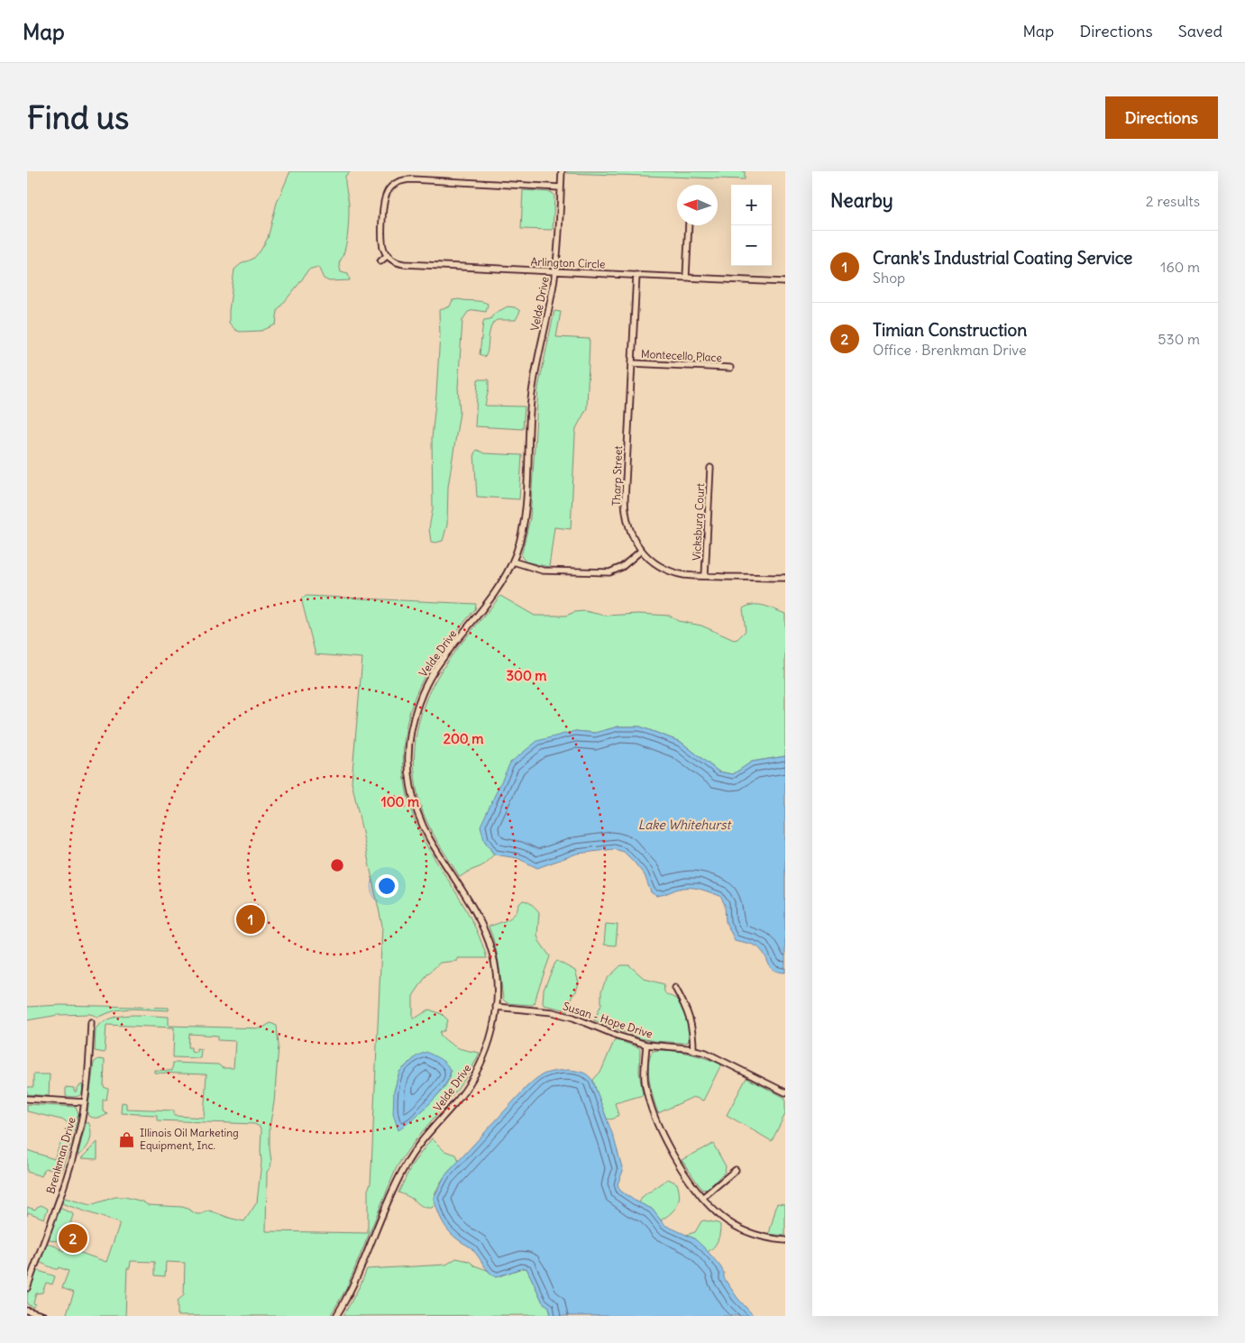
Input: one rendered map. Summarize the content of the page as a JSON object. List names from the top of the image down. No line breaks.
{"streets":{"street":["Arlington Circle","Velde Drive","Montecello Place","Tharp Street","Vicksburg Court","Susan - Hope Drive","Brenkman Drive"]},"crossings":[["Arlington Circle","Velde Drive"],["Arlington Circle","Tharp Street"],["Velde Drive","Susan - Hope Drive"],["Montecello Place","Tharp Street"],["Tharp Street","Vicksburg Court"]],"water":["Lake Whitehurst"],"places":{"shop":["Illinois Oil Marketing Equipment, Inc."]},"north":"left","page":{"header":"Map","nav":["Map","Directions","Saved"],"buttons":"Directions","title":"Find us","heading":["Nearby","2 results"],"map_buttons":["+","−"],"list":[{"mark":"1","name":"Crank's Industrial Coating Service","note":"Shop","value":"160 m"},{"mark":"2","name":"Timian Construction","note":"Office · Brenkman Drive","value":"530 m"}],"pins":["1","2"]},"rings":["300 m","200 m","100 m"]}
